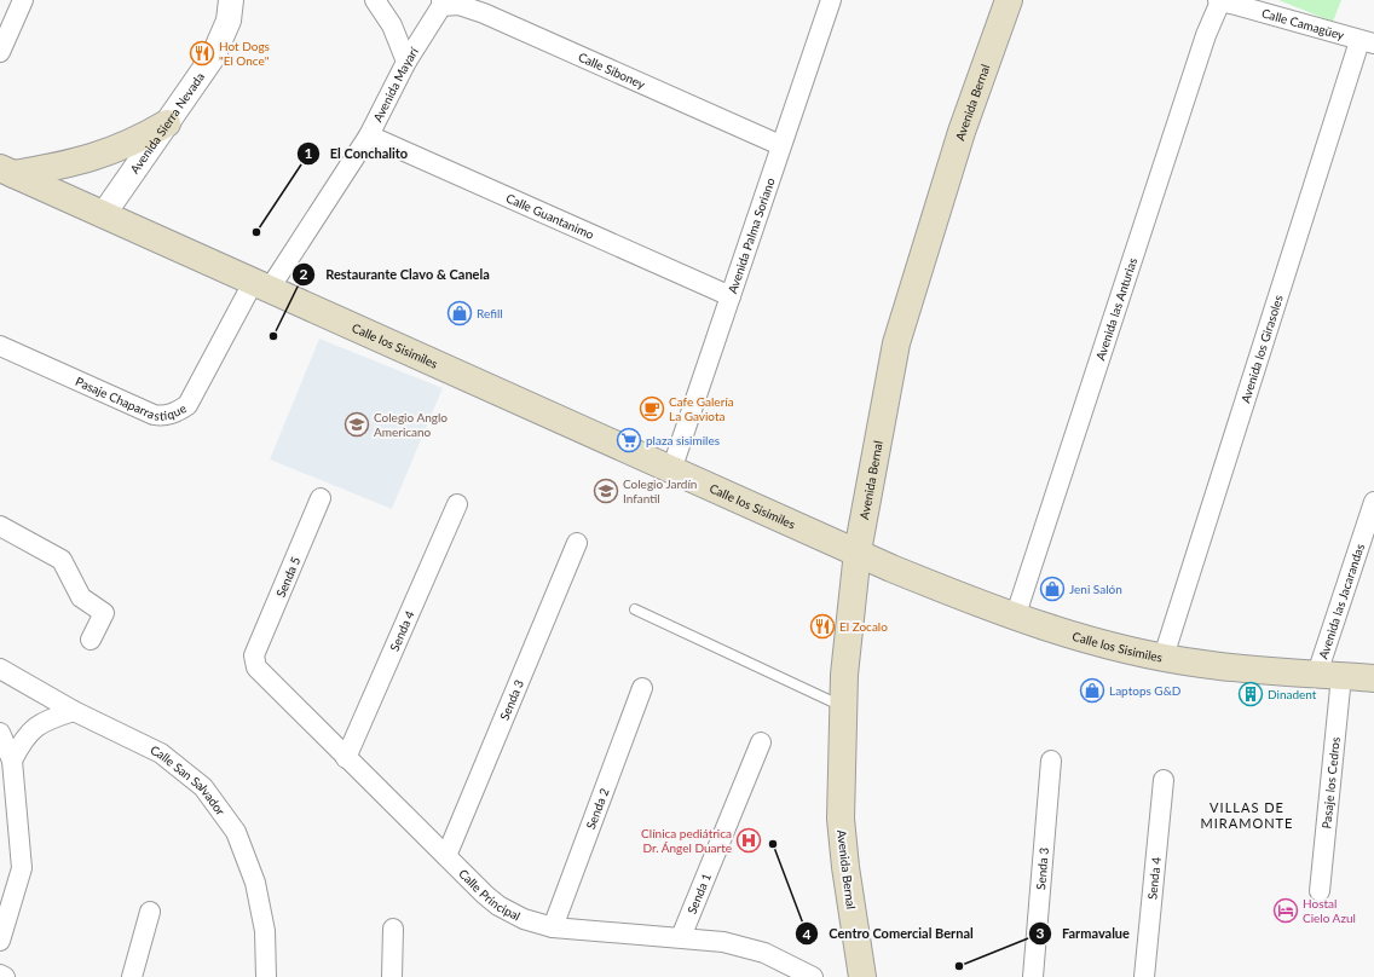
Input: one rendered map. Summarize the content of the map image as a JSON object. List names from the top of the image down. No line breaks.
{"streets":{"main road":["Avenida Bernal","Calle los Sisimiles"],"street":["Calle Camagüey","Calle Siboney","Avenida Mayarí","Avenida Sierra Nevada","Calle Guantanimo","Avenida Palma Soriano","Avenida las Anturias","Avenida los Girasoles","Pasaje Chaparrastique","Senda 5","Avenida las Jacarandas","Senda 4","Senda 3","Calle San Salvador","Pasaje los Cedros","Senda 2","Calle Principal","Senda 1"]},"crossings":[["Calle Camagüey","Avenida las Anturias"],["Calle Camagüey","Avenida los Girasoles"],["Calle Siboney","Avenida Mayarí"],["Calle Siboney","Avenida Palma Soriano"],["Avenida Mayarí","Calle Guantanimo"],["Avenida Mayarí","Calle los Sisimiles"],["Avenida Mayarí","Pasaje Chaparrastique"],["Avenida Bernal","Calle los Sisimiles"],["Avenida Sierra Nevada","Calle los Sisimiles"],["Calle Guantanimo","Avenida Palma Soriano"],["Avenida Palma Soriano","Calle los Sisimiles"],["Avenida las Anturias","Calle los Sisimiles"],["Calle los Sisimiles","Avenida los Girasoles"],["Calle los Sisimiles","Pasaje Chaparrastique"],["Calle los Sisimiles","Avenida las Jacarandas"],["Calle los Sisimiles","Pasaje los Cedros"],["Senda 5","Calle Principal"],["Avenida las Jacarandas","Pasaje los Cedros"],["Senda 4","Calle Principal"],["Senda 3","Calle Principal"],["Senda 2","Calle Principal"],["Calle Principal","Senda 1"]],"districts":["VILLAS DE MIRAMONTE"],"places":{"restaurant":["Hot Dogs \"El Once\"","El Zocalo"],"other":["El Conchalito","Restaurante Clavo & Canela","Centro Comercial Bernal","Farmavalue"],"shop":["Refill","Jeni Salón","Laptops G&D"],"cafe":["Cafe Galería La Gaviota"],"school or university":["Colegio Anglo Americano","Colegio Jardín Infantil"],"supermarket":["plaza sisimiles"],"building":["Dinadent"],"hospital":["Clínica pediátrica Dr. Ángel Duarte"],"hotel":["Hostal Cielo Azul"]}}
